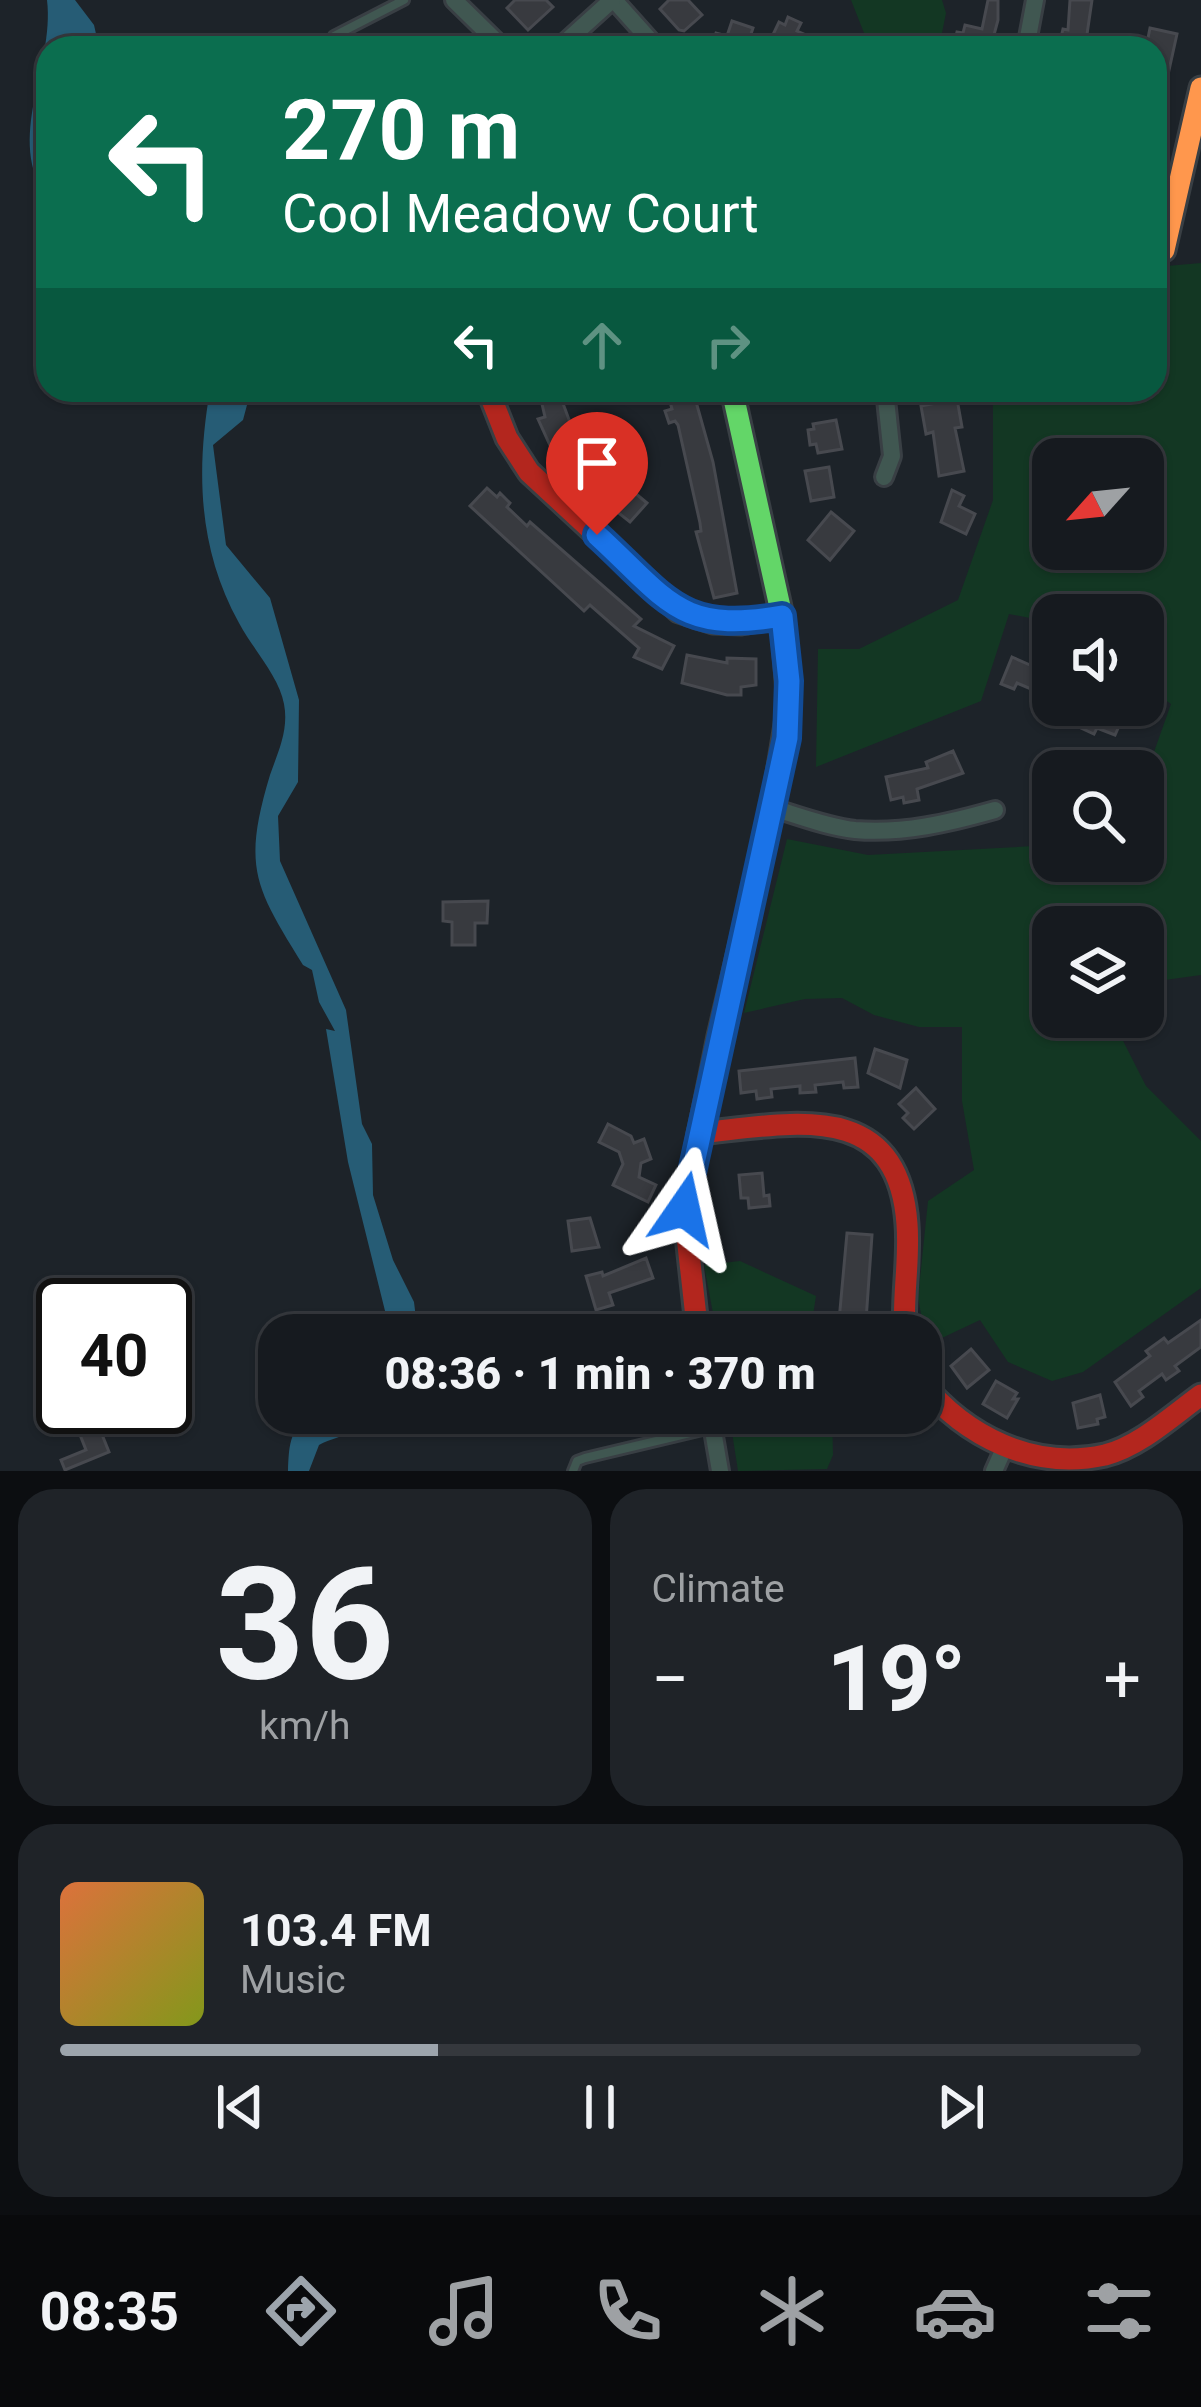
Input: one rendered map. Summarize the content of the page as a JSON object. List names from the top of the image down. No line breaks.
{"north":"bottom left","page":{"turn":["270 m","Cool Meadow Court"],"limit":"40","trip":"08:36 · 1 min · 370 m","tile":[["36","km/h"],"Climate"],"heat":["−","19°","+"],"song":["103.4 FM","Music"],"tabs":"08:35"}}
